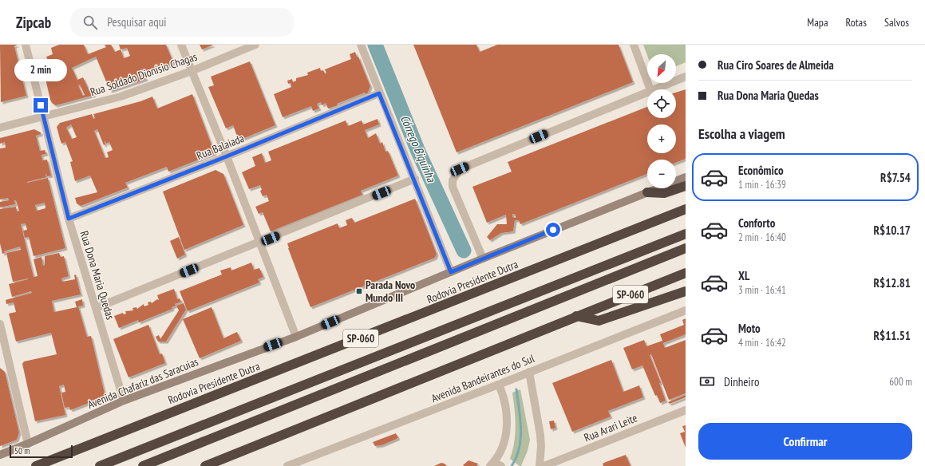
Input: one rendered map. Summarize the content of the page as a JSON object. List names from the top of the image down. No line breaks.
{"streets":{"highway":["Rodovia Presidente Dutra","SP-060"],"main road":["Avenida Chafariz das Saracuias"],"street":["Rua Soldado Dionísio Chagas","Rua Balaiada","Rua Dona Maria Quedas","Avenida Bandeirantes do Sul","Rua Arari Leite"]},"crossings":[["Rua Soldado Dionísio Chagas","Rua Dona Maria Quedas"],["Rua Balaiada","Rua Dona Maria Quedas"],["Rua Dona Maria Quedas","Avenida Chafariz das Saracuias"]],"water":["Córrego Biquinha"],"places":{"transit":["Parada Novo Mundo III"]},"scale_bar":"50 m","north":"bottom left","page":{"header":"Zipcab","search":"Pesquisar aqui","nav":["Mapa","Rotas","Salvos"],"banner":["Rua Ciro Soares de Almeida","Rua Dona Maria Quedas"],"map_buttons":["+","−"],"bubble":"2 min","heading":"Escolha a viagem","list":[{"name":"Econômico","note":"1 min · 16:39","value":"R$7.54"},{"name":"Conforto","note":"2 min · 16:40","value":"R$10.17"},{"name":"XL","note":"3 min · 16:41","value":"R$12.81"},{"name":"Moto","note":"4 min · 16:42","value":"R$11.51"}],"pay":["Dinheiro","600 m"],"buttons":"Confirmar","scale":"50 m"}}
